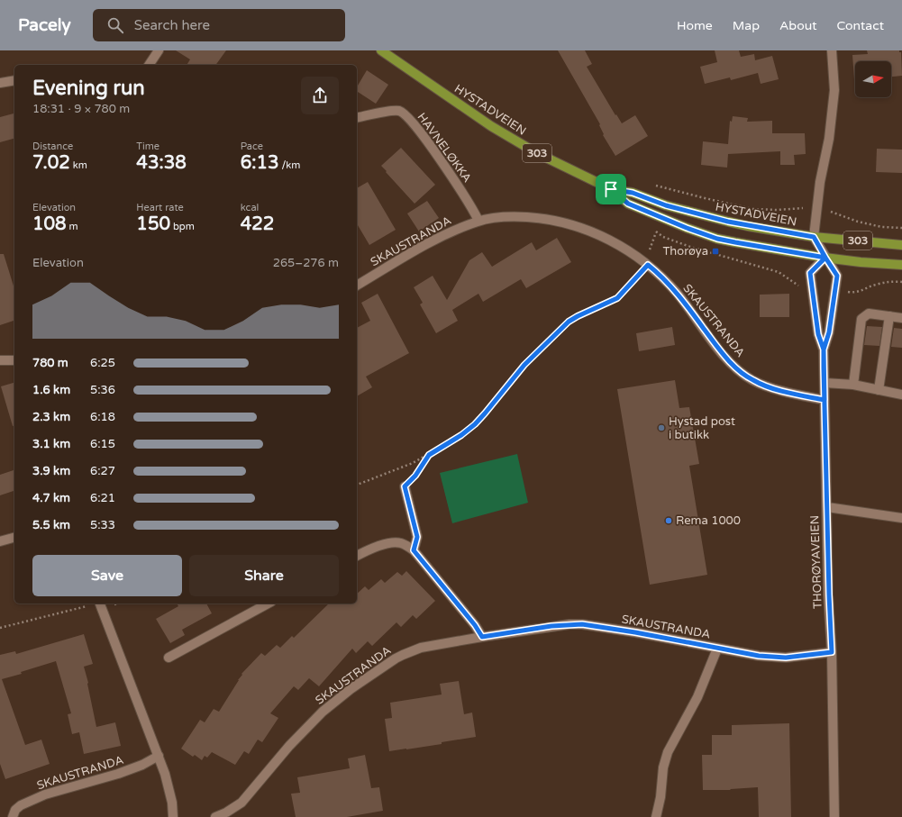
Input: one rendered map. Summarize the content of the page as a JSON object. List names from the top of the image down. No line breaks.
{"streets":{"main road":["HYSTADVEIEN","303"],"street":["HAVNELØKKA","SKAUSTRANDA","THORØYAVEIEN"]},"crossings":[["HYSTADVEIEN","THORØYAVEIEN"],["HAVNELØKKA","SKAUSTRANDA"],["SKAUSTRANDA","THORØYAVEIEN"]],"places":{"transit":["Thorøya"],"other":["Hystad post i butikk","Rema 1000"]},"north":"right","page":{"header":"Pacely","search":"Search here","nav":["Home","Map","About","Contact"],"heading":["Evening run","18:31 · 9 × 780 m"],"stats":[["Distance","7.02 km"],["Time","43:38"],["Pace","6:13 /km"],["Elevation","108 m"],["Heart rate","150 bpm"],["kcal","422"]],"chart":["Elevation","265–276 m"],"list":[{"name":"780 m","note":"6:25"},{"name":"1.6 km","note":"5:36"},{"name":"2.3 km","note":"6:18"},{"name":"3.1 km","note":"6:15"},{"name":"3.9 km","note":"6:27"},{"name":"4.7 km","note":"6:21"},{"name":"5.5 km","note":"5:33"}],"buttons":["Save","Share"]}}
